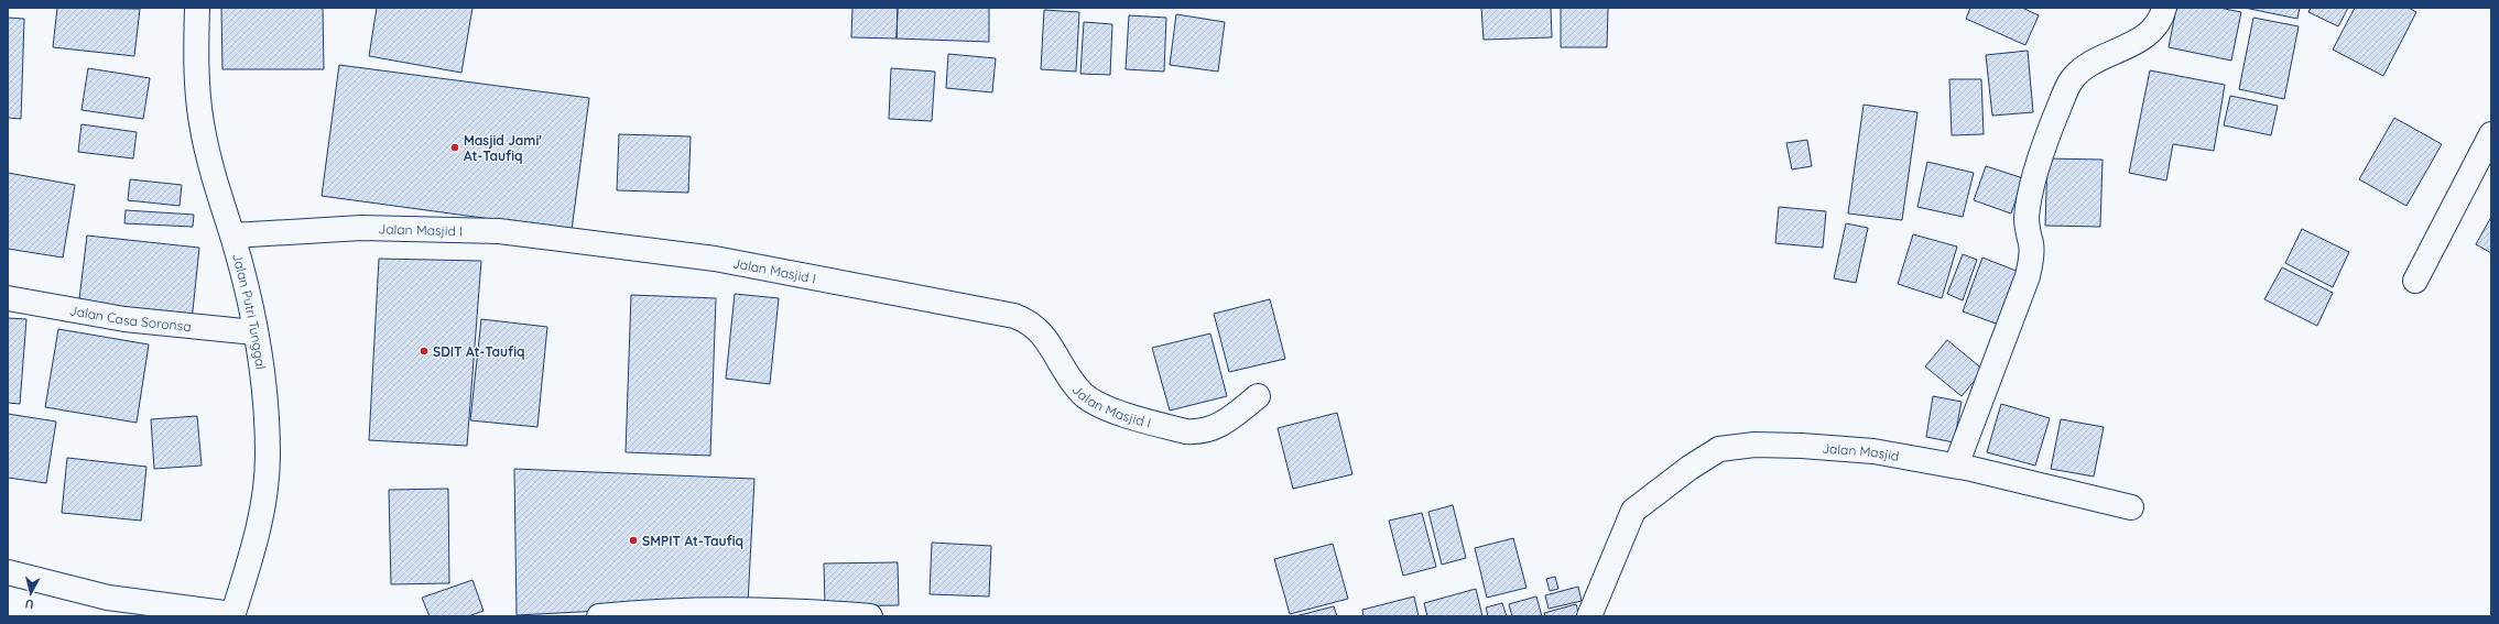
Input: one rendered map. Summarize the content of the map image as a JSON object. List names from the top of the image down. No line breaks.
{"streets":{"street":["Jalan Masjid I","Jalan Putri Tunggal","Jalan Casa Soronsa","Jalan Masjid"]},"crossings":[["Jalan Masjid I","Jalan Putri Tunggal"],["Jalan Putri Tunggal","Jalan Casa Soronsa"]],"places":["Masjid Jami' At-Taufiq","SDIT At-Taufiq","SMPIT At-Taufiq"],"north":"bottom"}
